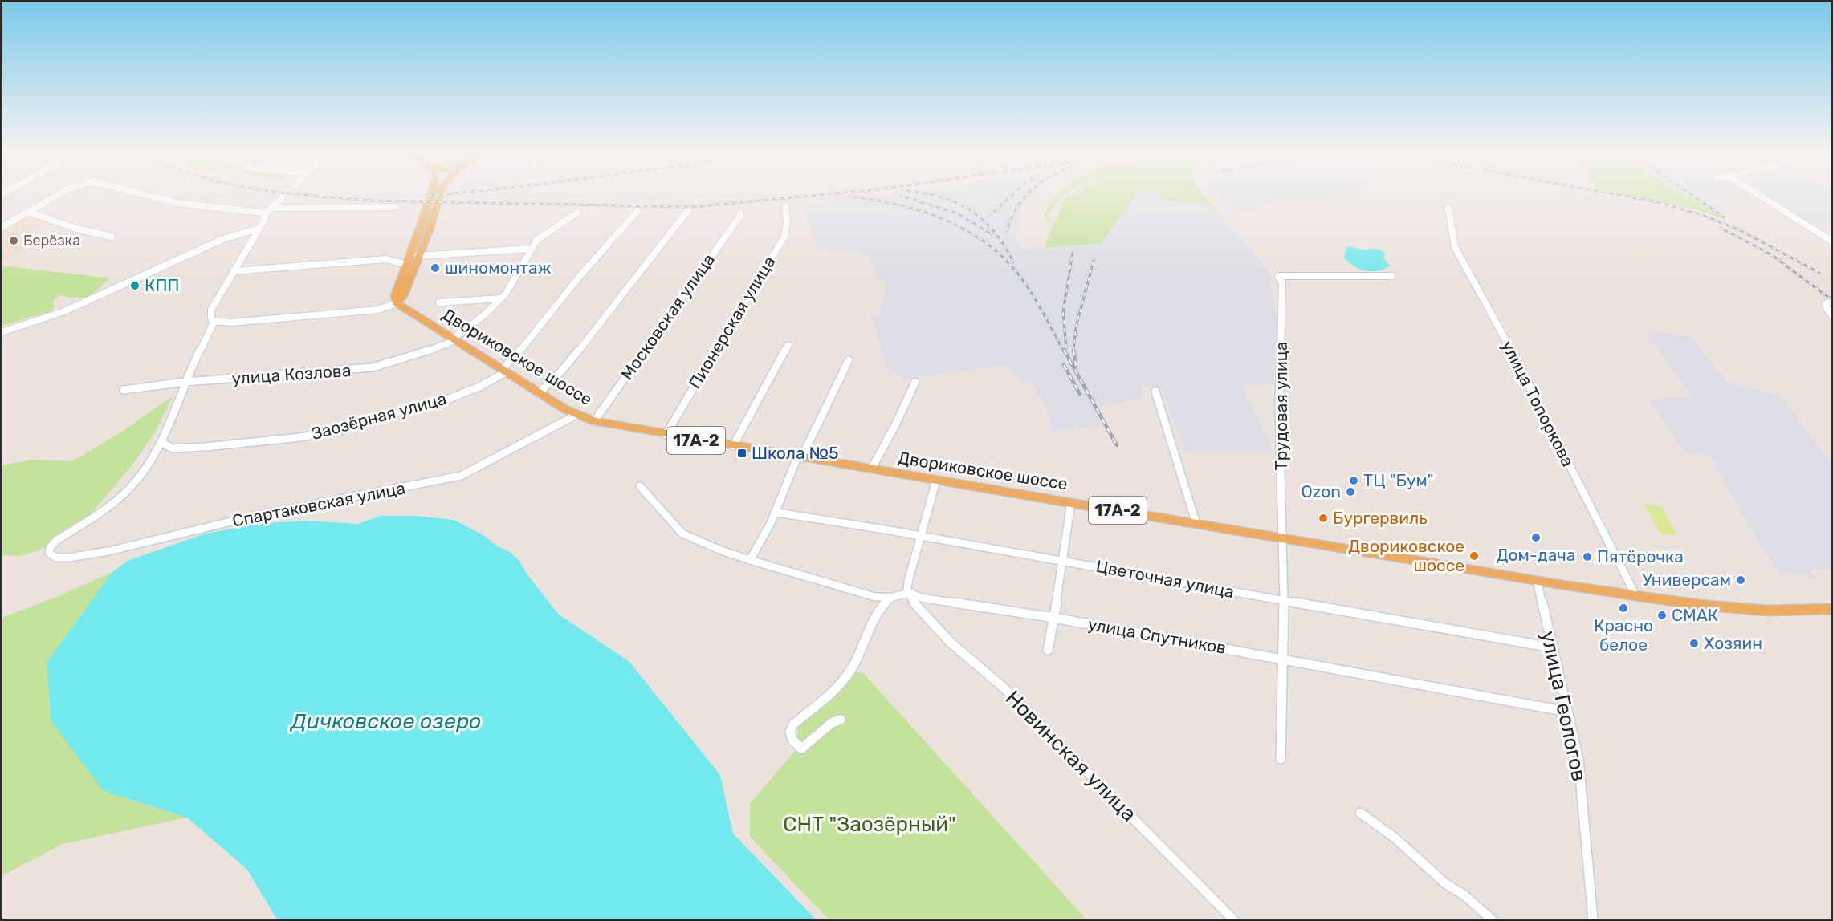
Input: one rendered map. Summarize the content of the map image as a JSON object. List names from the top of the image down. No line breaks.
{"streets":{"main road":["Двориковское шоссе","17А-2"],"street":["Московская улица","Пионерская улица","улица Козлова","улица Топоркова","Трудовая улица","Заозёрная улица","Спартаковская улица","Цветочная улица","улица Спутников","улица Геологов","Новинская улица"]},"crossings":[["Московская улица","Двориковское шоссе"],["Пионерская улица","Двориковское шоссе"],["Двориковское шоссе","улица Козлова"],["Двориковское шоссе","улица Топоркова"],["Двориковское шоссе","Трудовая улица"],["Двориковское шоссе","Заозёрная улица"],["Двориковское шоссе","Спартаковская улица"],["Двориковское шоссе","улица Геологов"],["Трудовая улица","Цветочная улица"],["Трудовая улица","улица Спутников"],["Заозёрная улица","Спартаковская улица"],["Цветочная улица","улица Геологов"],["улица Спутников","улица Геологов"],["улица Спутников","Новинская улица"]],"water":["Дичковское озеро"],"parks":["СНТ \"Заозёрный\""],"places":{"other":["Берёзка","шиномонтаж","КПП","ТЦ \"Бум\"","Ozon","Бургервиль","Дом-дача","Двориковское шоссе","Пятёрочка","Универсам","Красно белое","СМАК","Хозяин"],"transit":["Школа №5"]}}
